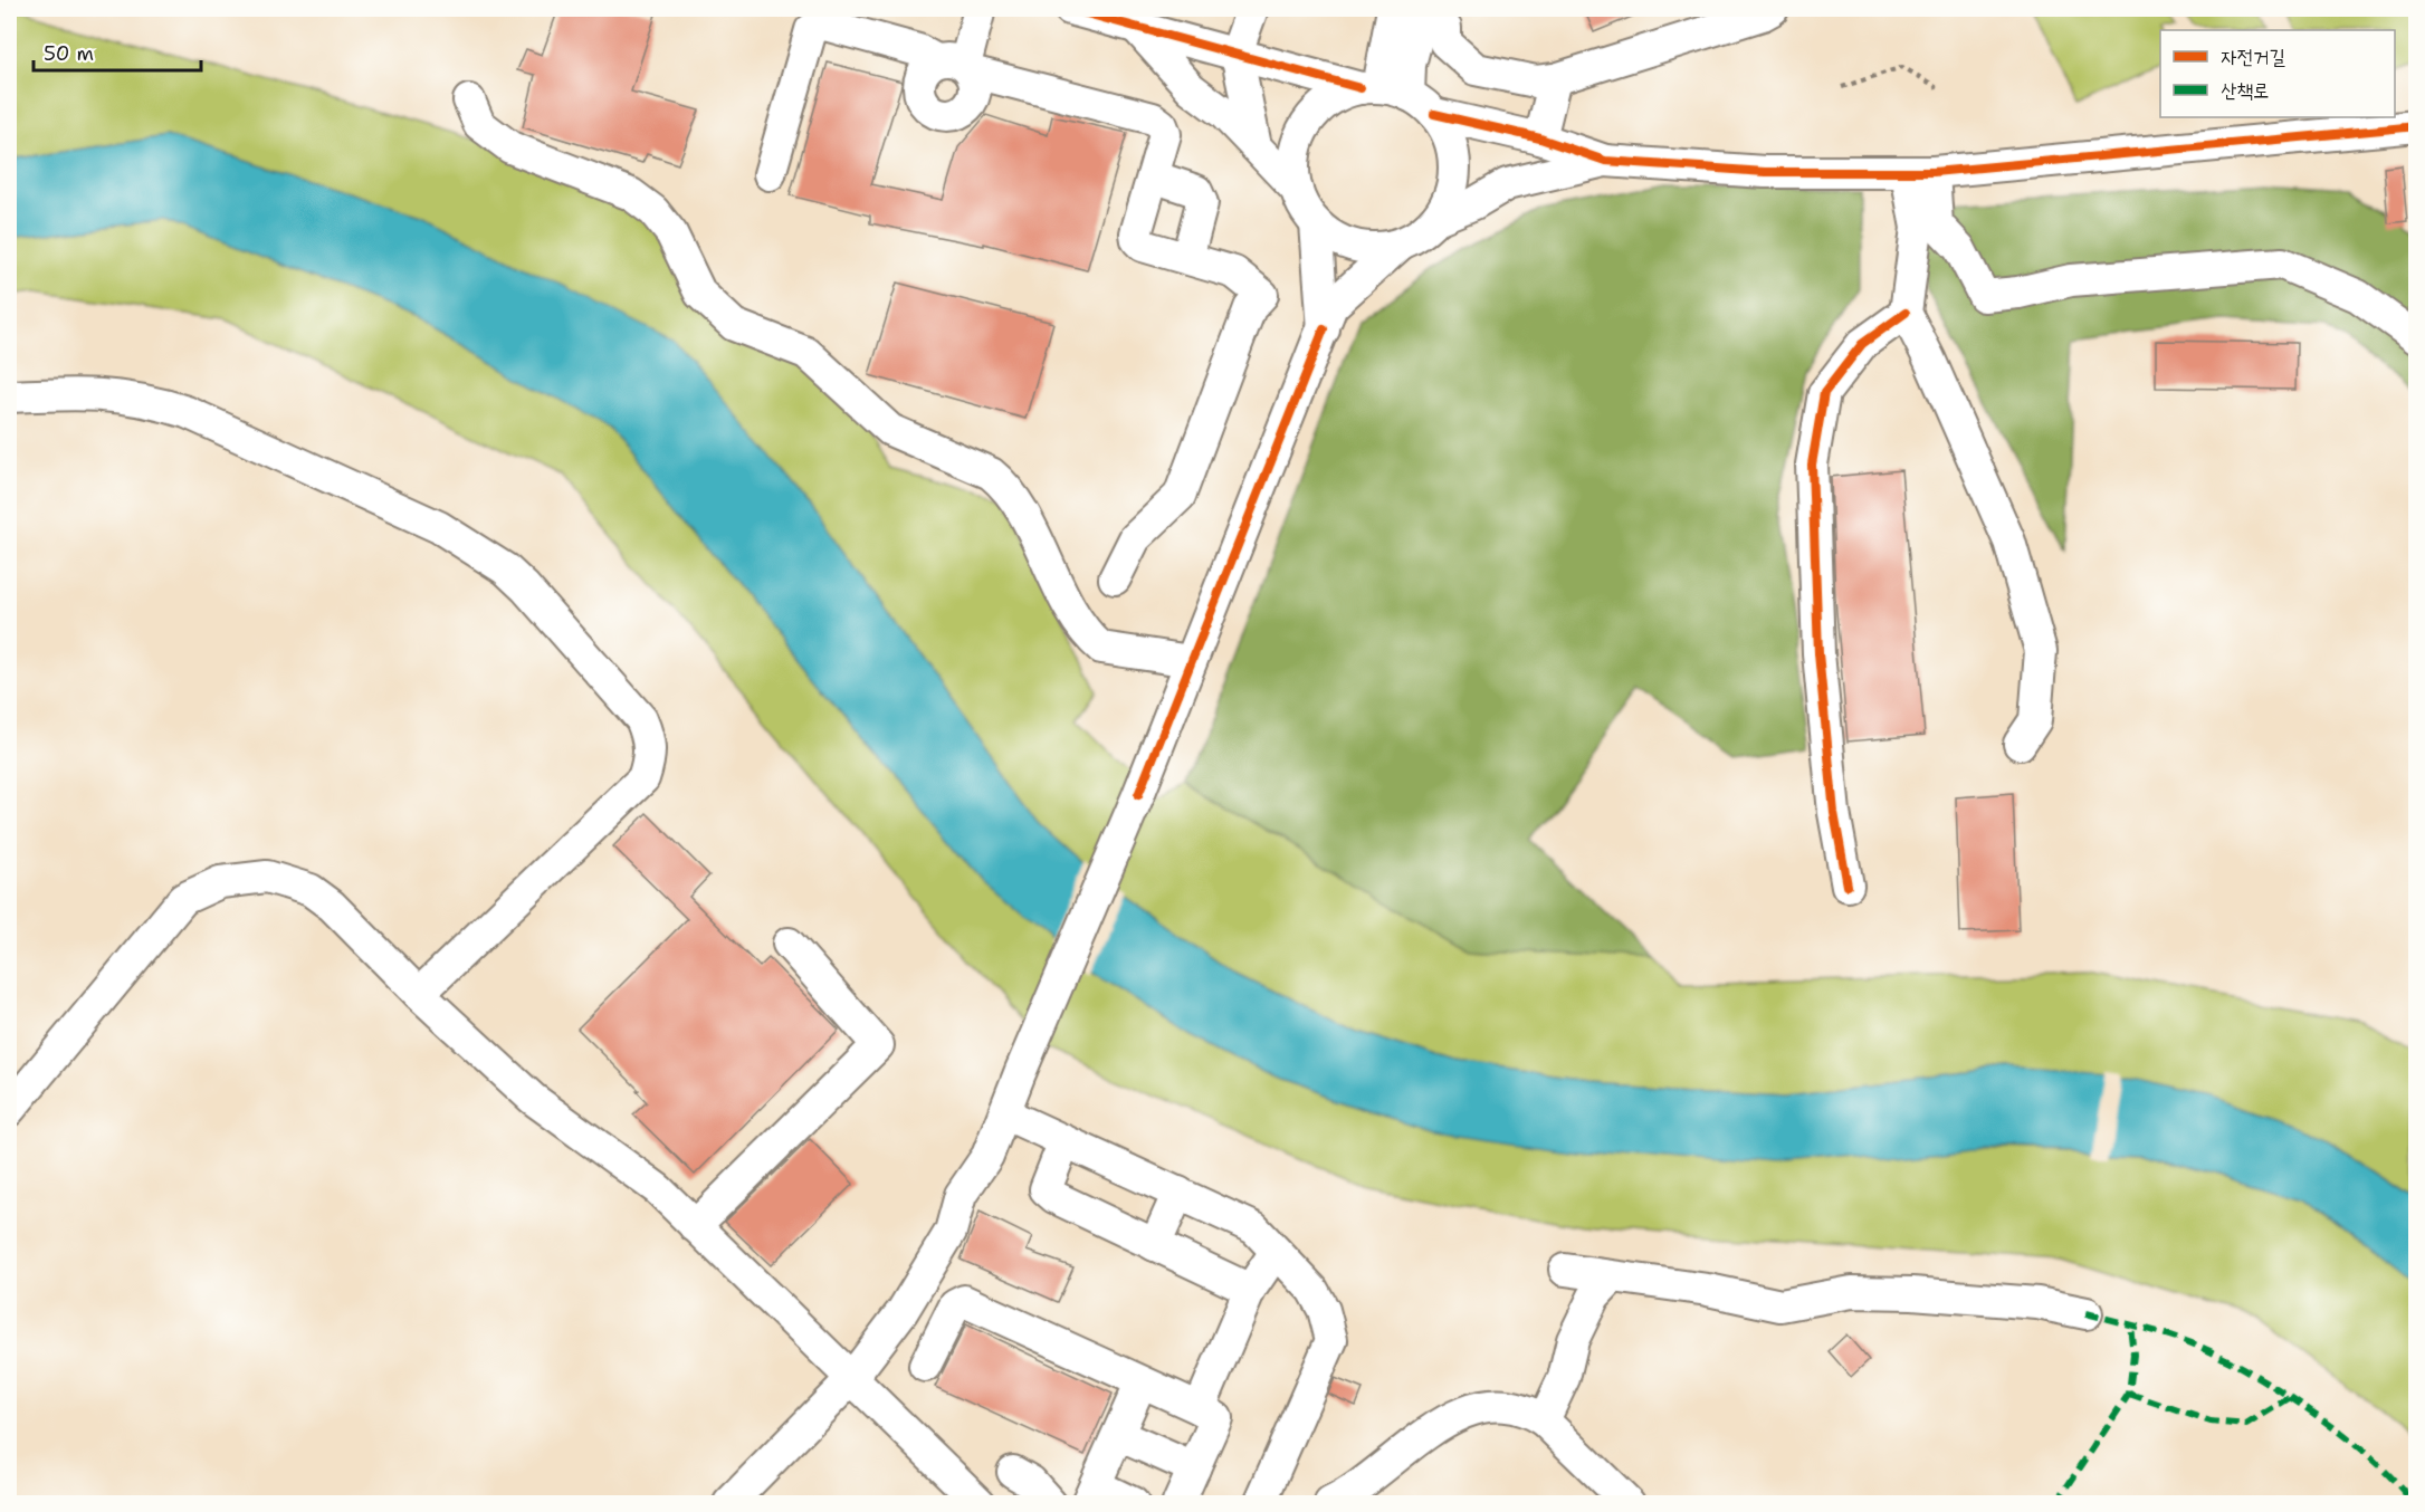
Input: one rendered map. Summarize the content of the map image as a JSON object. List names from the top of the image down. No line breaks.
{"legend":["자전거길","산책로"],"scale_bar":"50 m"}
